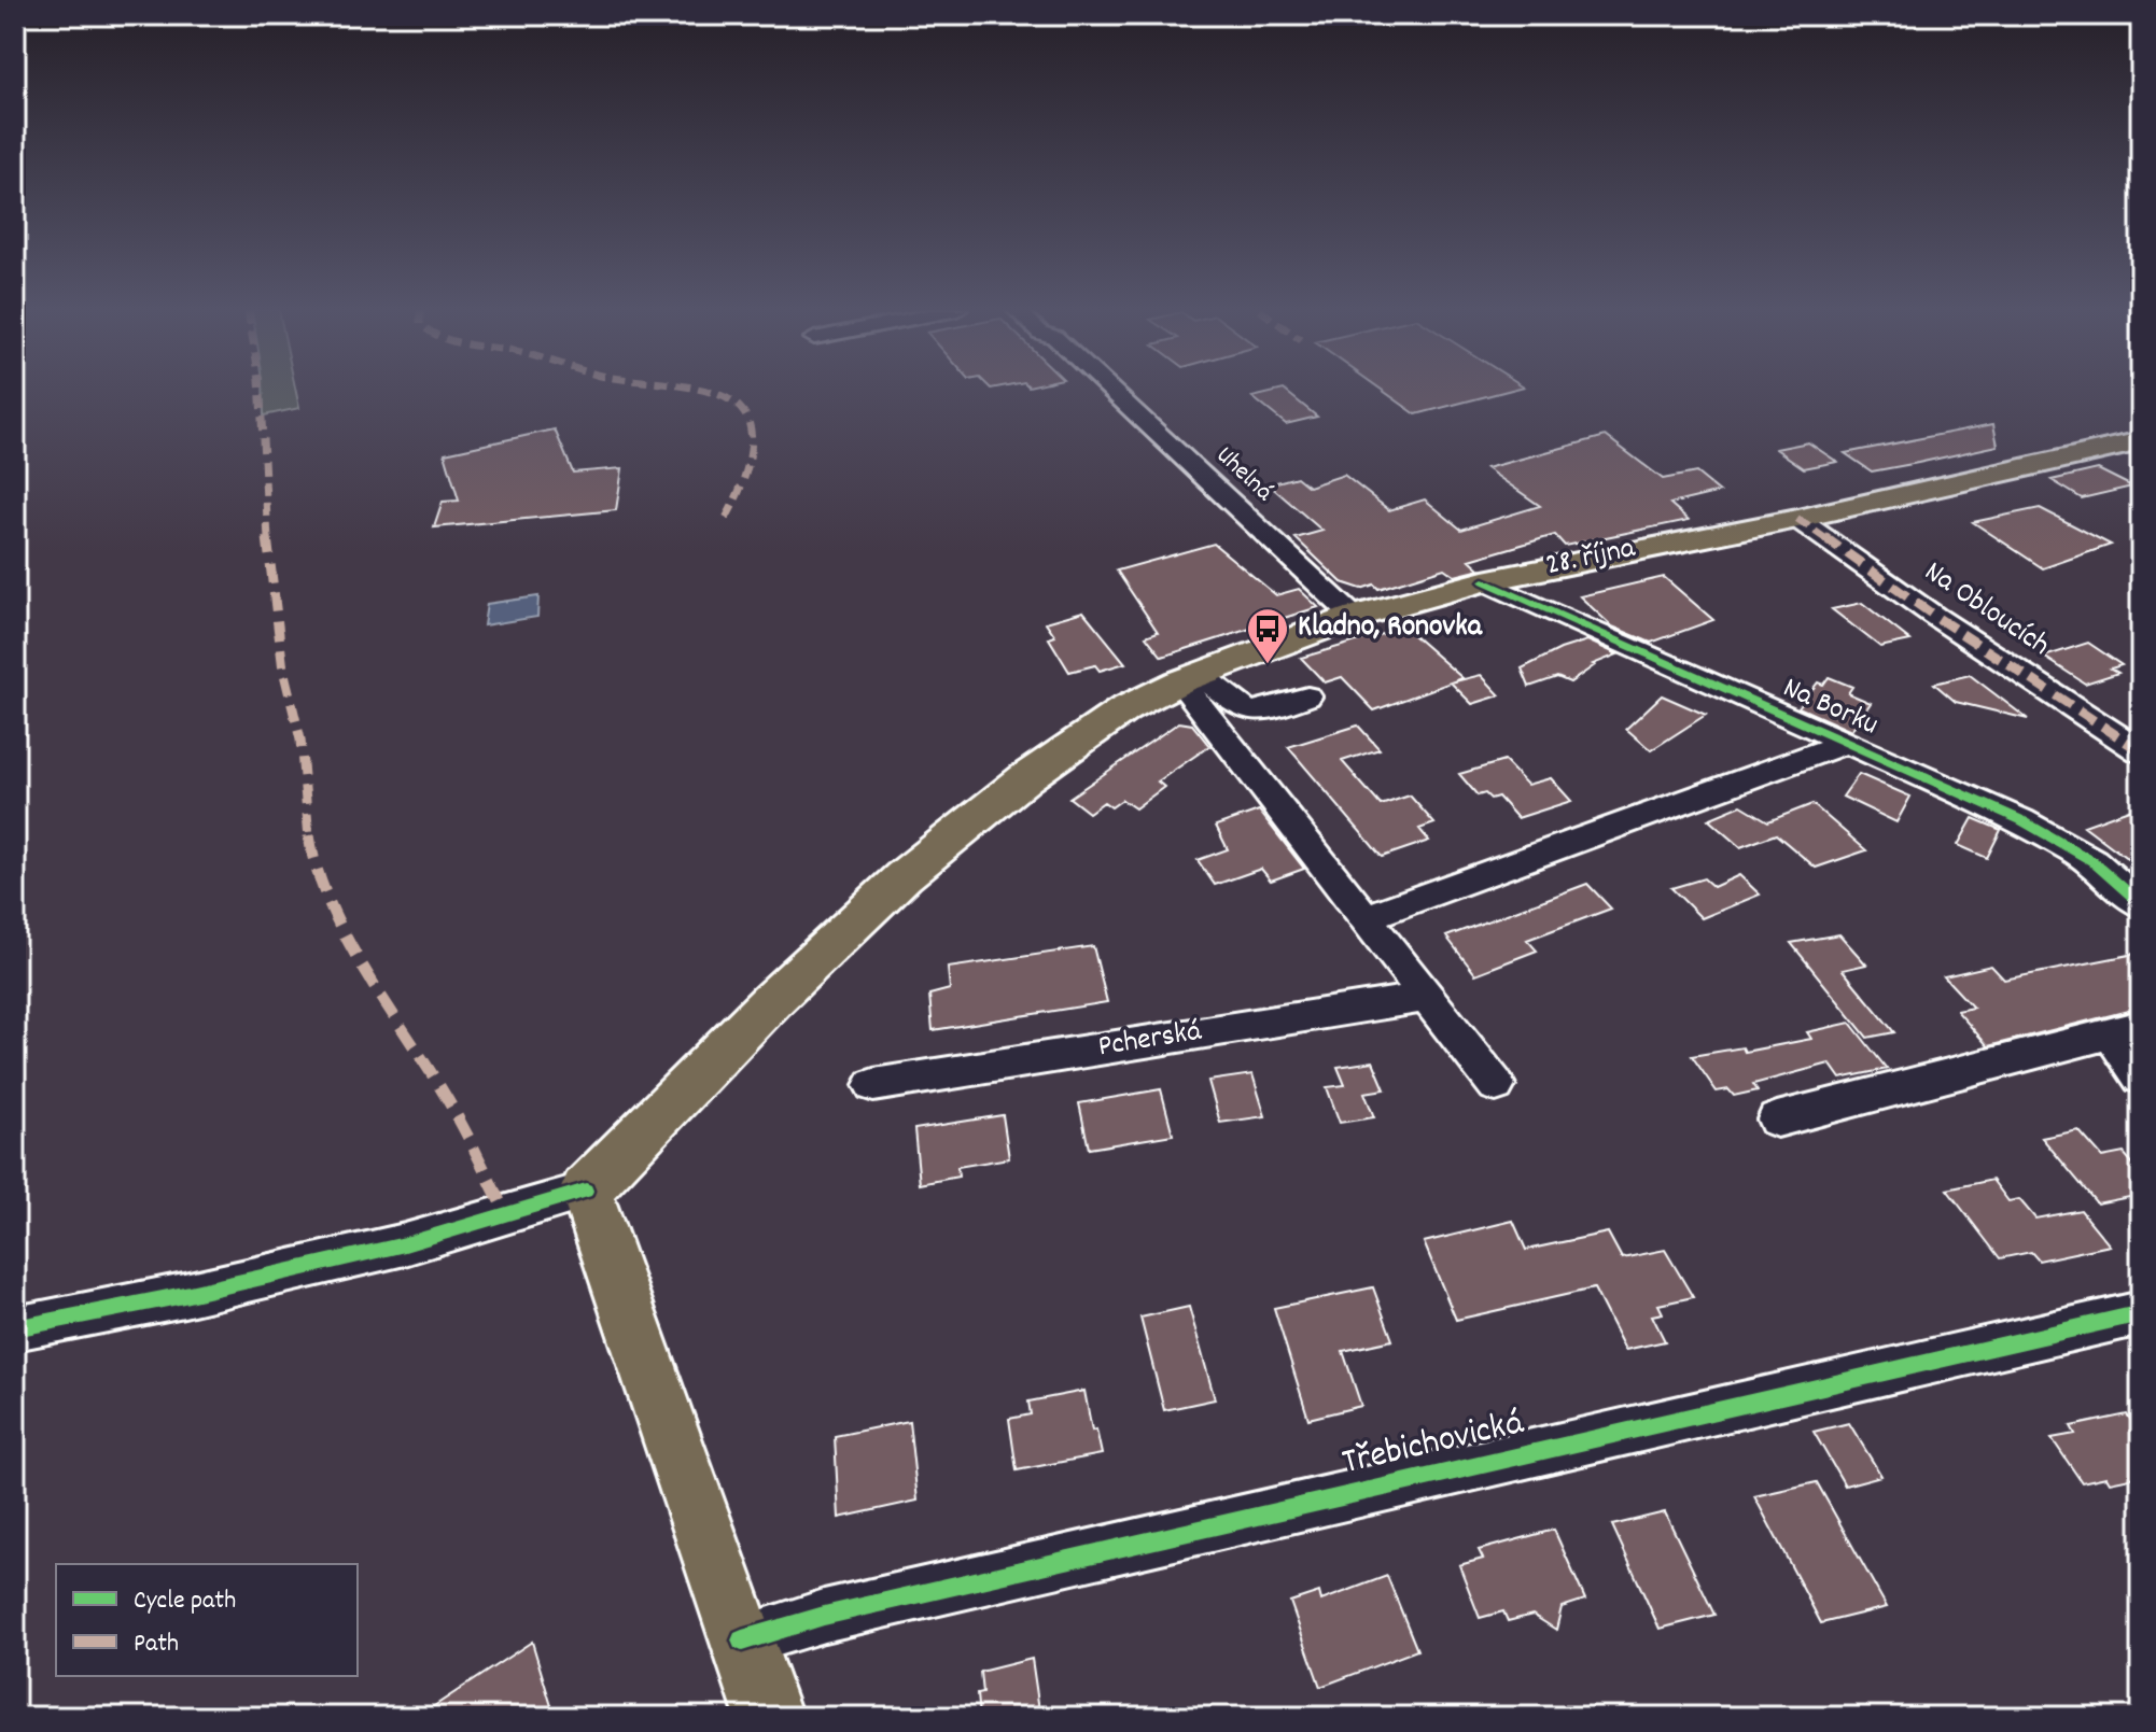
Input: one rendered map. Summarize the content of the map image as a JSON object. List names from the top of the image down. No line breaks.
{"streets":{"main road":["28. října"],"street":["Uhelná","Na Obloucích","Na Borku","Pcherská","Třebichovická"]},"crossings":[["Uhelná","28. října"],["28. října","Na Obloucích"],["28. října","Na Borku"]],"places":{"bus stop":["Kladno, Ronovka"]},"legend":["Cycle path","Path"]}
